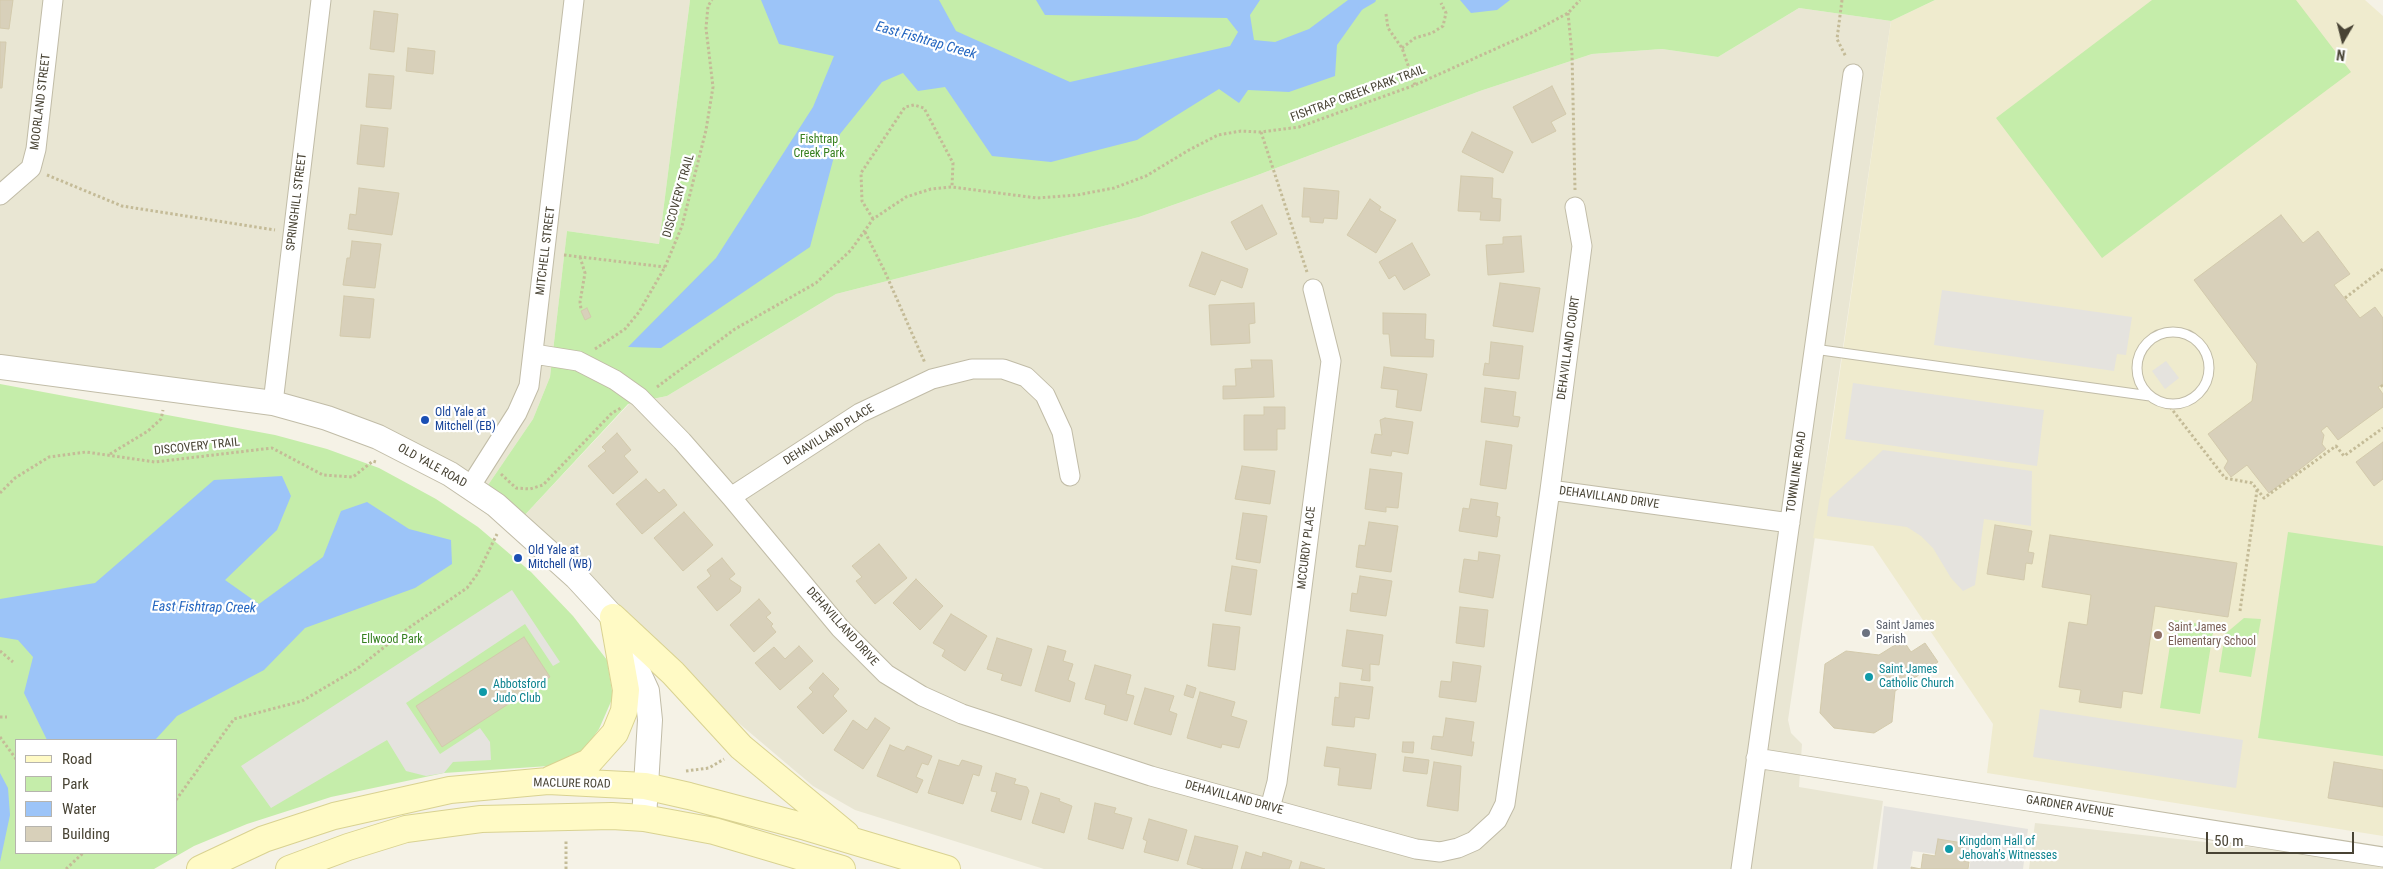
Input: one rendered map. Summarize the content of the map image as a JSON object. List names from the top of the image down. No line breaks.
{"streets":{"main road":["MACLURE ROAD"],"street":["MOORLAND STREET","SPRINGHILL STREET","MITCHELL STREET","DEHAVILLAND COURT","DEHAVILLAND PLACE","OLD YALE ROAD","TOWNLINE ROAD","DEHAVILLAND DRIVE","MCCURDY PLACE","GARDNER AVENUE"],"path":["FISHTRAP CREEK PARK TRAIL","DISCOVERY TRAIL"]},"crossings":[["FISHTRAP CREEK PARK TRAIL","DEHAVILLAND DRIVE"],["DISCOVERY TRAIL","DEHAVILLAND DRIVE"],["SPRINGHILL STREET","OLD YALE ROAD"],["MITCHELL STREET","OLD YALE ROAD"],["MITCHELL STREET","DEHAVILLAND DRIVE"],["DEHAVILLAND COURT","DEHAVILLAND DRIVE"],["DEHAVILLAND PLACE","DEHAVILLAND DRIVE"],["OLD YALE ROAD","MACLURE ROAD"],["TOWNLINE ROAD","DEHAVILLAND DRIVE"],["TOWNLINE ROAD","GARDNER AVENUE"],["DEHAVILLAND DRIVE","MCCURDY PLACE"]],"water":["East Fishtrap Creek"],"parks":["Fishtrap Creek Park","Ellwood Park"],"places":["Old Yale at Mitchell (EB)","Old Yale at Mitchell (WB)","Saint James Parish","Saint James Elementary School","Saint James Catholic Church","Abbotsford Judo Club","Kingdom Hall of Jehovah’s Witnesses"],"legend":["Road","Park","Water","Building"],"scale_bar":"50 m","north":"bottom"}
